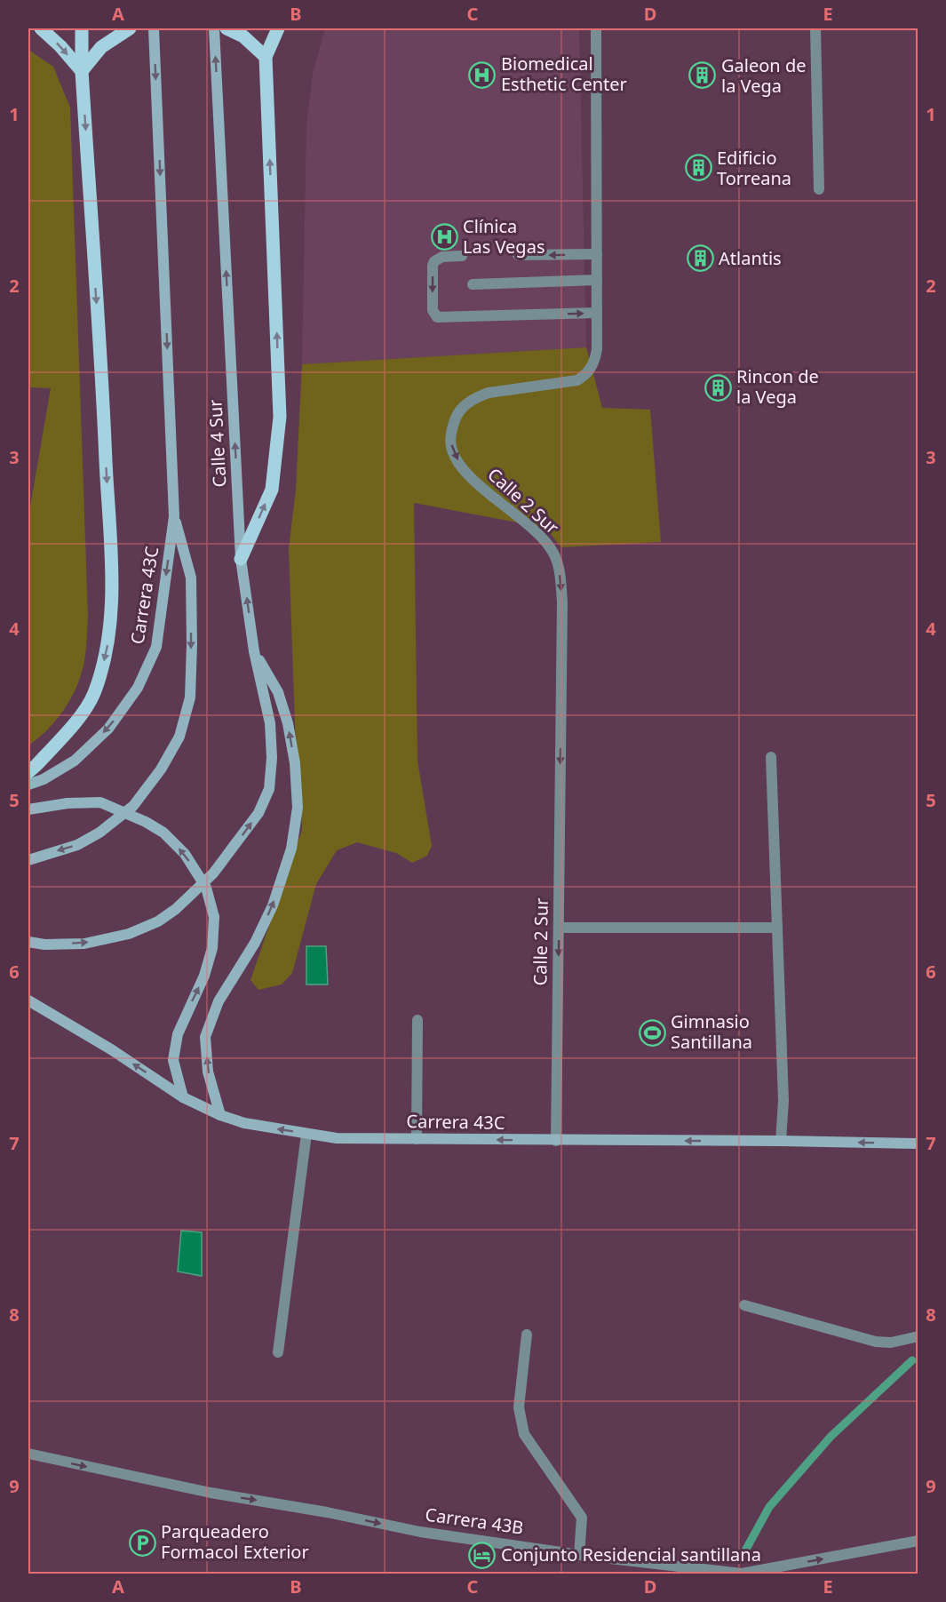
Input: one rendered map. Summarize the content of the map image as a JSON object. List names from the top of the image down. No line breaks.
{"streets":{"main road":["Calle 4 Sur","Carrera 43C"],"street":["Calle 2 Sur","Carrera 43B"]},"crossings":[["Calle 2 Sur","Carrera 43C"]],"one_way":["Calle 2 Sur","Carrera 43C","Carrera 43B"],"places":{"hospital":["Biomedical Esthetic Center","Clínica Las Vegas"],"building":["Galeon de la Vega","Edificio Torreana","Atlantis","Rincon de la Vega"],"sports":["Gimnasio Santillana"],"parking":["Parqueadero Formacol Exterior"],"hotel":["Conjunto Residencial santillana"]},"grid":{"columns":["A","B","C","D","E"],"rows":["1","2","3","4","5","6","7","8","9"]}}
